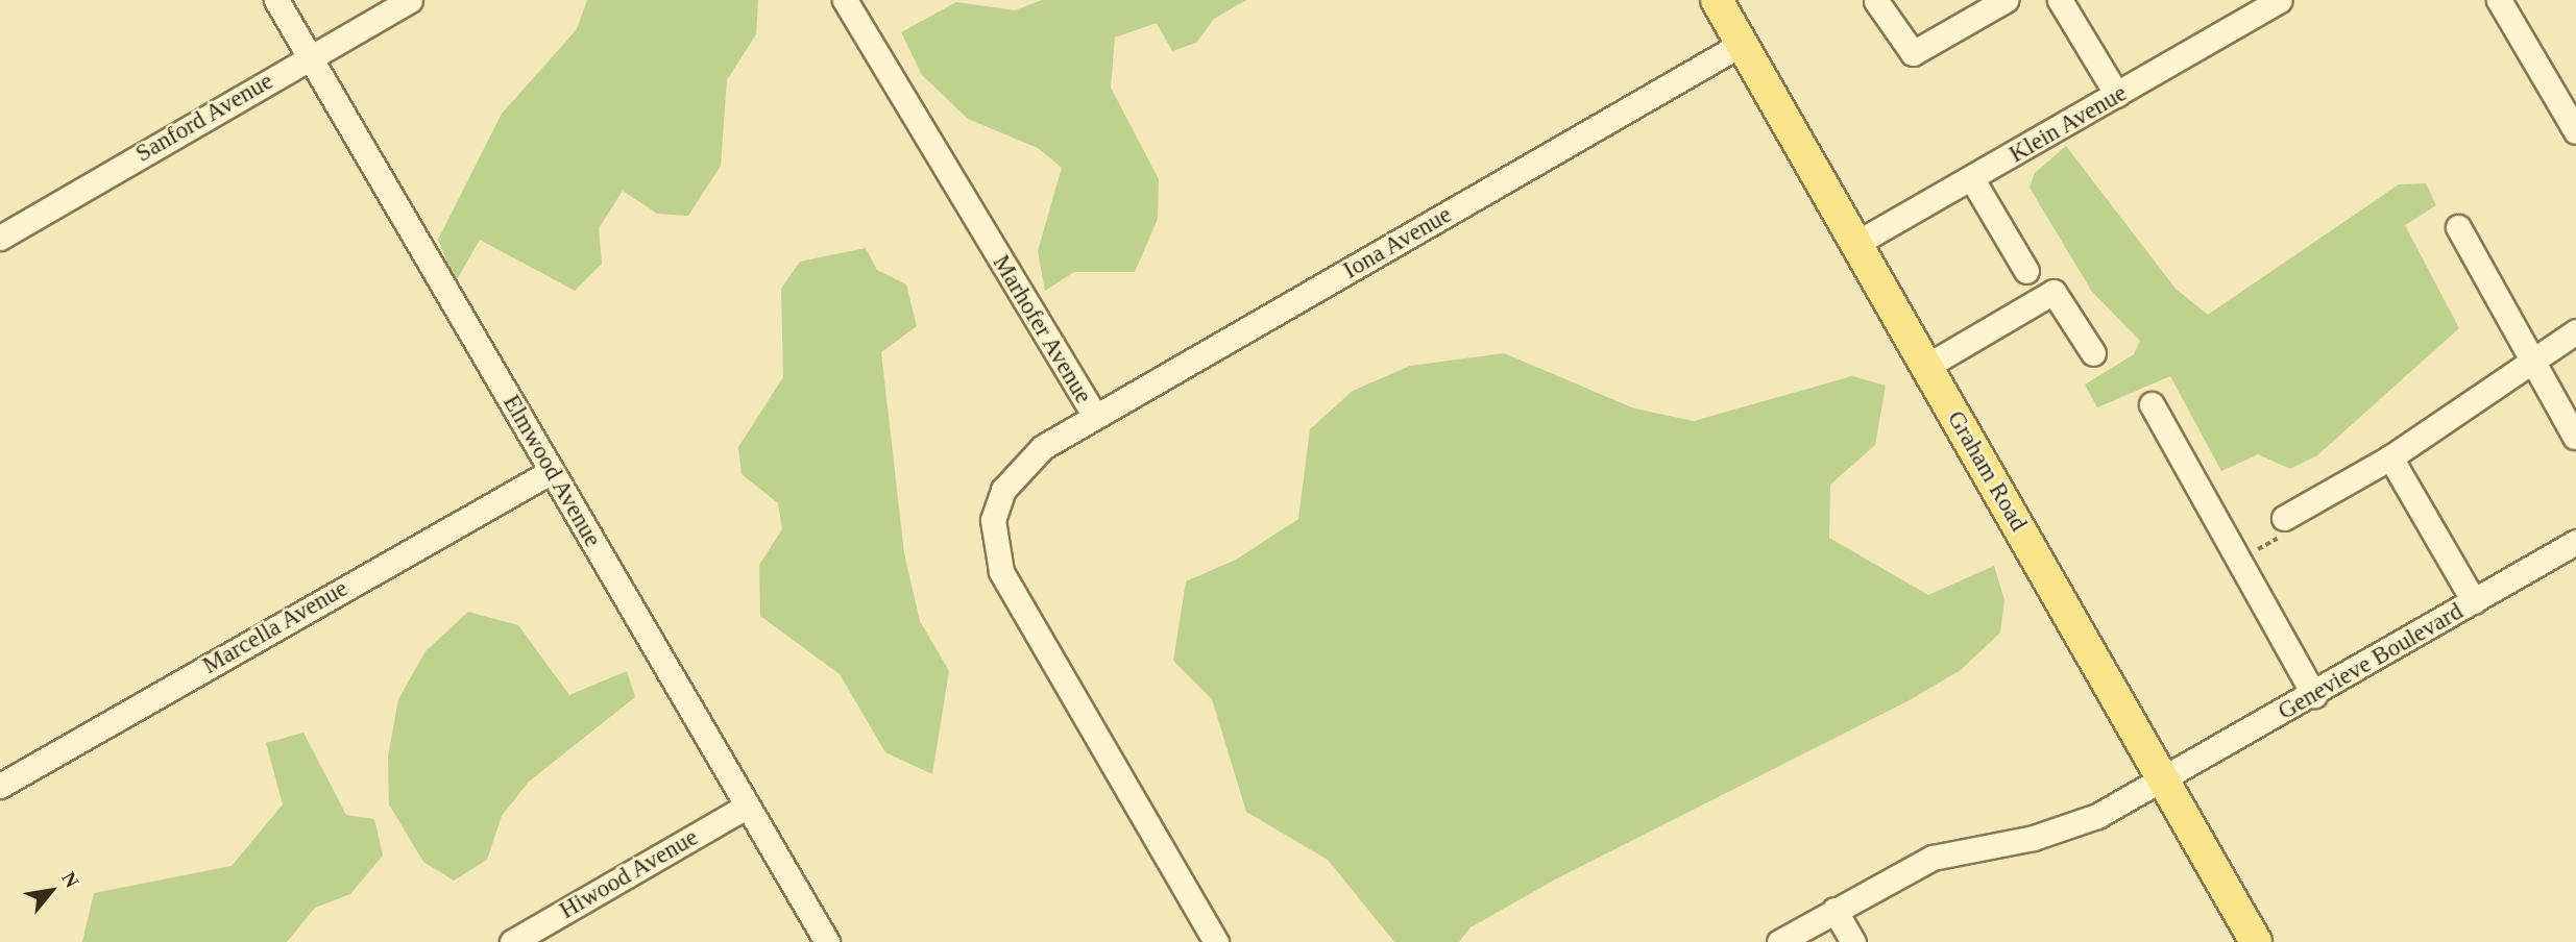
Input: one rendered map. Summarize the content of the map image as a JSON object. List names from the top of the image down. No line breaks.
{"streets":{"main road":["Graham Road"],"street":["Sanford Avenue","Klein Avenue","Iona Avenue","Marhofer Avenue","Elmwood Avenue","Marcella Avenue","Genevieve Boulevard","Hiwood Avenue"]},"crossings":[["Sanford Avenue","Elmwood Avenue"],["Klein Avenue","Graham Road"],["Iona Avenue","Marhofer Avenue"],["Iona Avenue","Graham Road"],["Elmwood Avenue","Marcella Avenue"],["Elmwood Avenue","Hiwood Avenue"],["Graham Road","Genevieve Boulevard"]],"north":"top right"}
